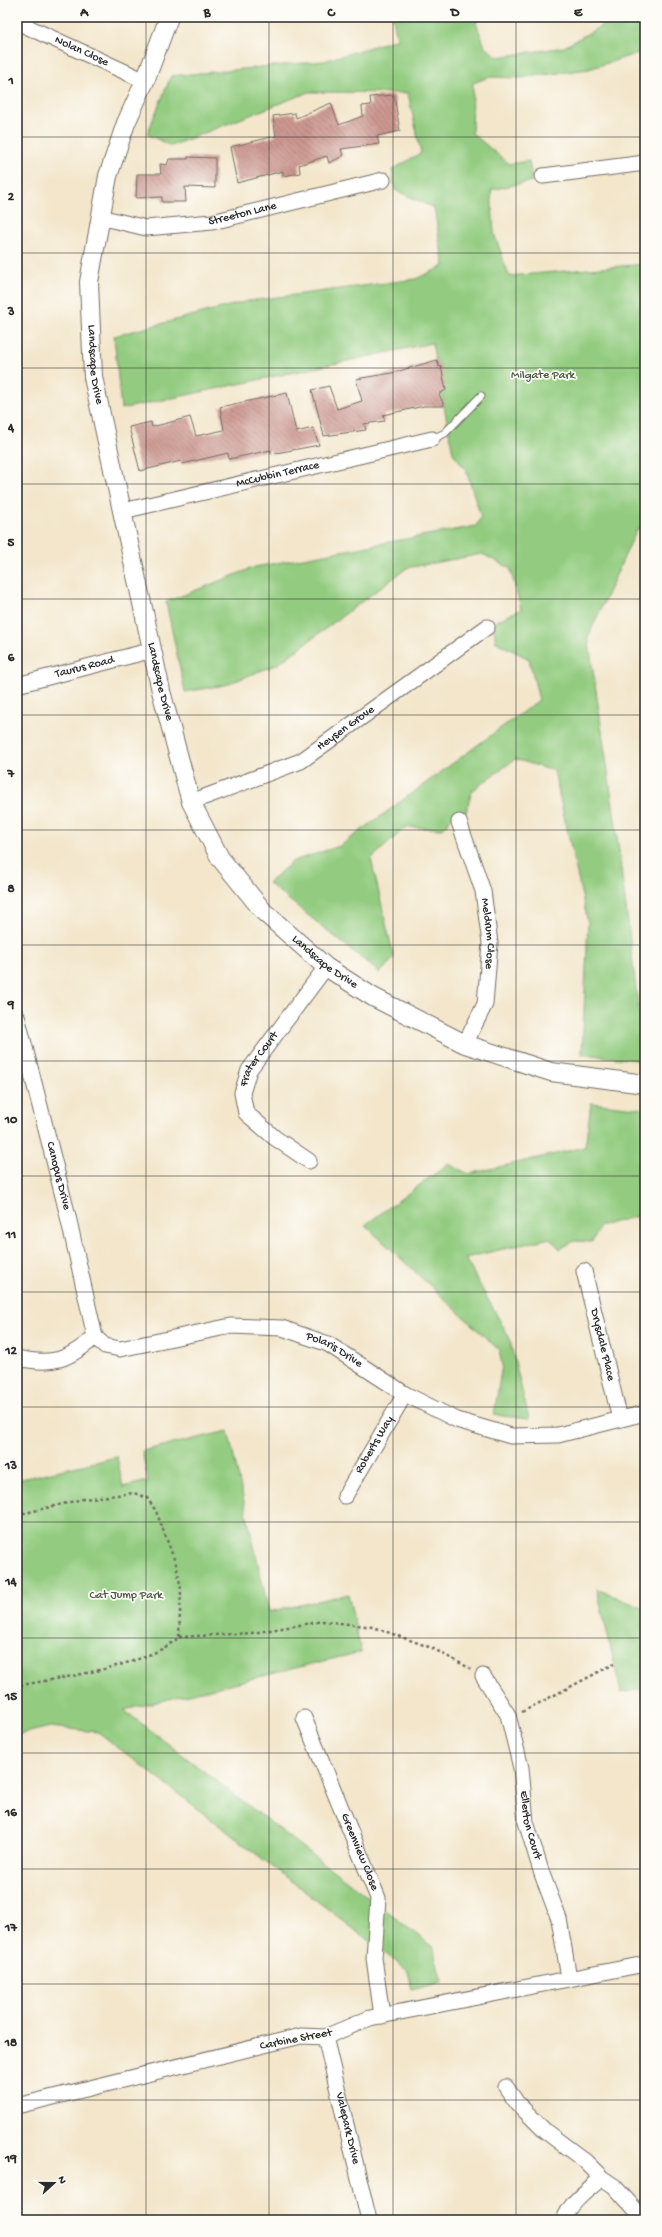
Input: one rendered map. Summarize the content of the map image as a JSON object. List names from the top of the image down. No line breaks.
{"streets":{"street":["Nolan Close","Streeton Lane","Landscape Drive","McCubbin Terrace","Taurus Road","Heysen Grove","Meldrum Close","Frater Court","Canopus Drive","Drysdale Place","Polaris Drive","Roberts Way","Ellerton Court","Greenview Close","Carbine Street","Valepark Drive"]},"crossings":[["Nolan Close","Landscape Drive"],["Streeton Lane","Landscape Drive"],["Landscape Drive","McCubbin Terrace"],["Landscape Drive","Taurus Road"],["Landscape Drive","Heysen Grove"],["Landscape Drive","Meldrum Close"],["Landscape Drive","Frater Court"],["Canopus Drive","Polaris Drive"],["Drysdale Place","Polaris Drive"],["Polaris Drive","Roberts Way"],["Ellerton Court","Carbine Street"],["Greenview Close","Carbine Street"],["Carbine Street","Valepark Drive"]],"parks":["Milgate Park","Cat Jump Park"],"north":"right","grid":{"columns":["A","B","C","D","E"],"rows":["1","2","3","4","5","6","7","8","9","10","11","12","13","14","15","16","17","18","19"]}}
